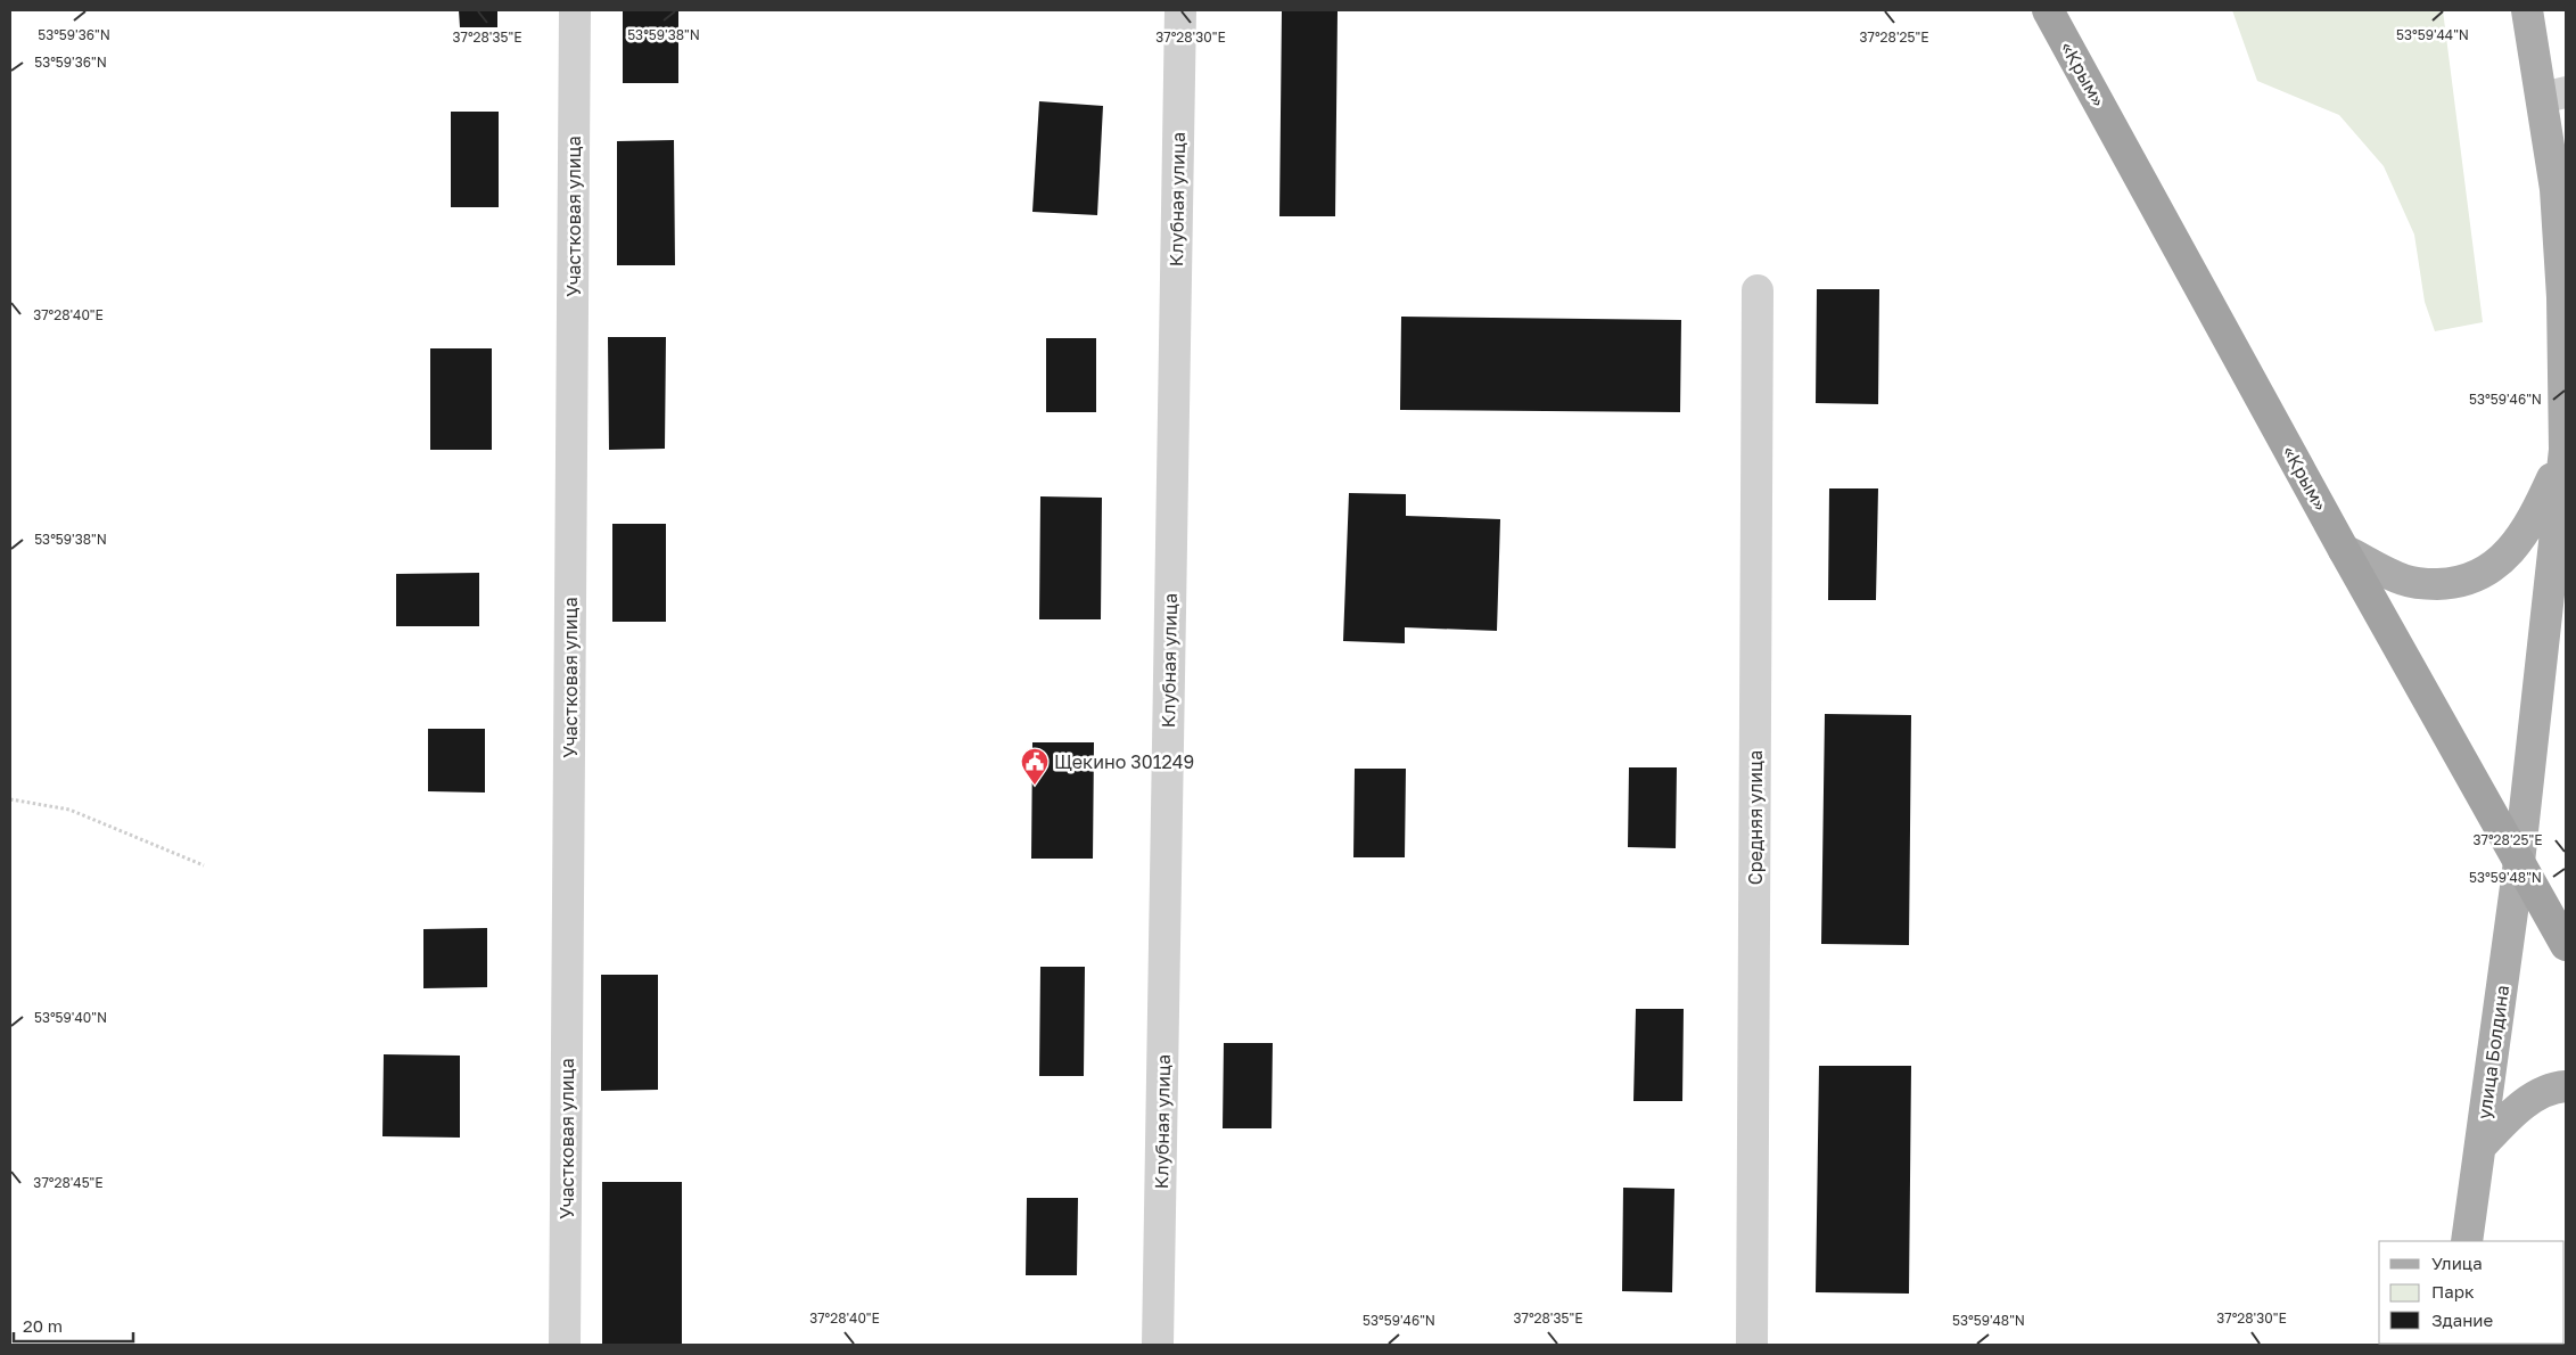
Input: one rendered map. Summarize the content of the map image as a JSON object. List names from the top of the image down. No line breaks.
{"streets":{"highway":["«Крым»"],"main road":["улица Болдина"],"street":["Клубная улица","Участковая улица","Средняя улица"]},"crossings":[["«Крым»","улица Болдина"]],"places":{"public building":["Щекино 301249"]},"legend":["Улица","Парк","Здание"],"scale_bar":"20 m","coordinates":["53°59'36\"N","53°59'38\"N","53°59'44\"N","37°28'35\"E","37°28'30\"E","37°28'25\"E","37°28'40\"E","53°59'46\"N","53°59'48\"N","53°59'40\"N","37°28'45\"E"]}
